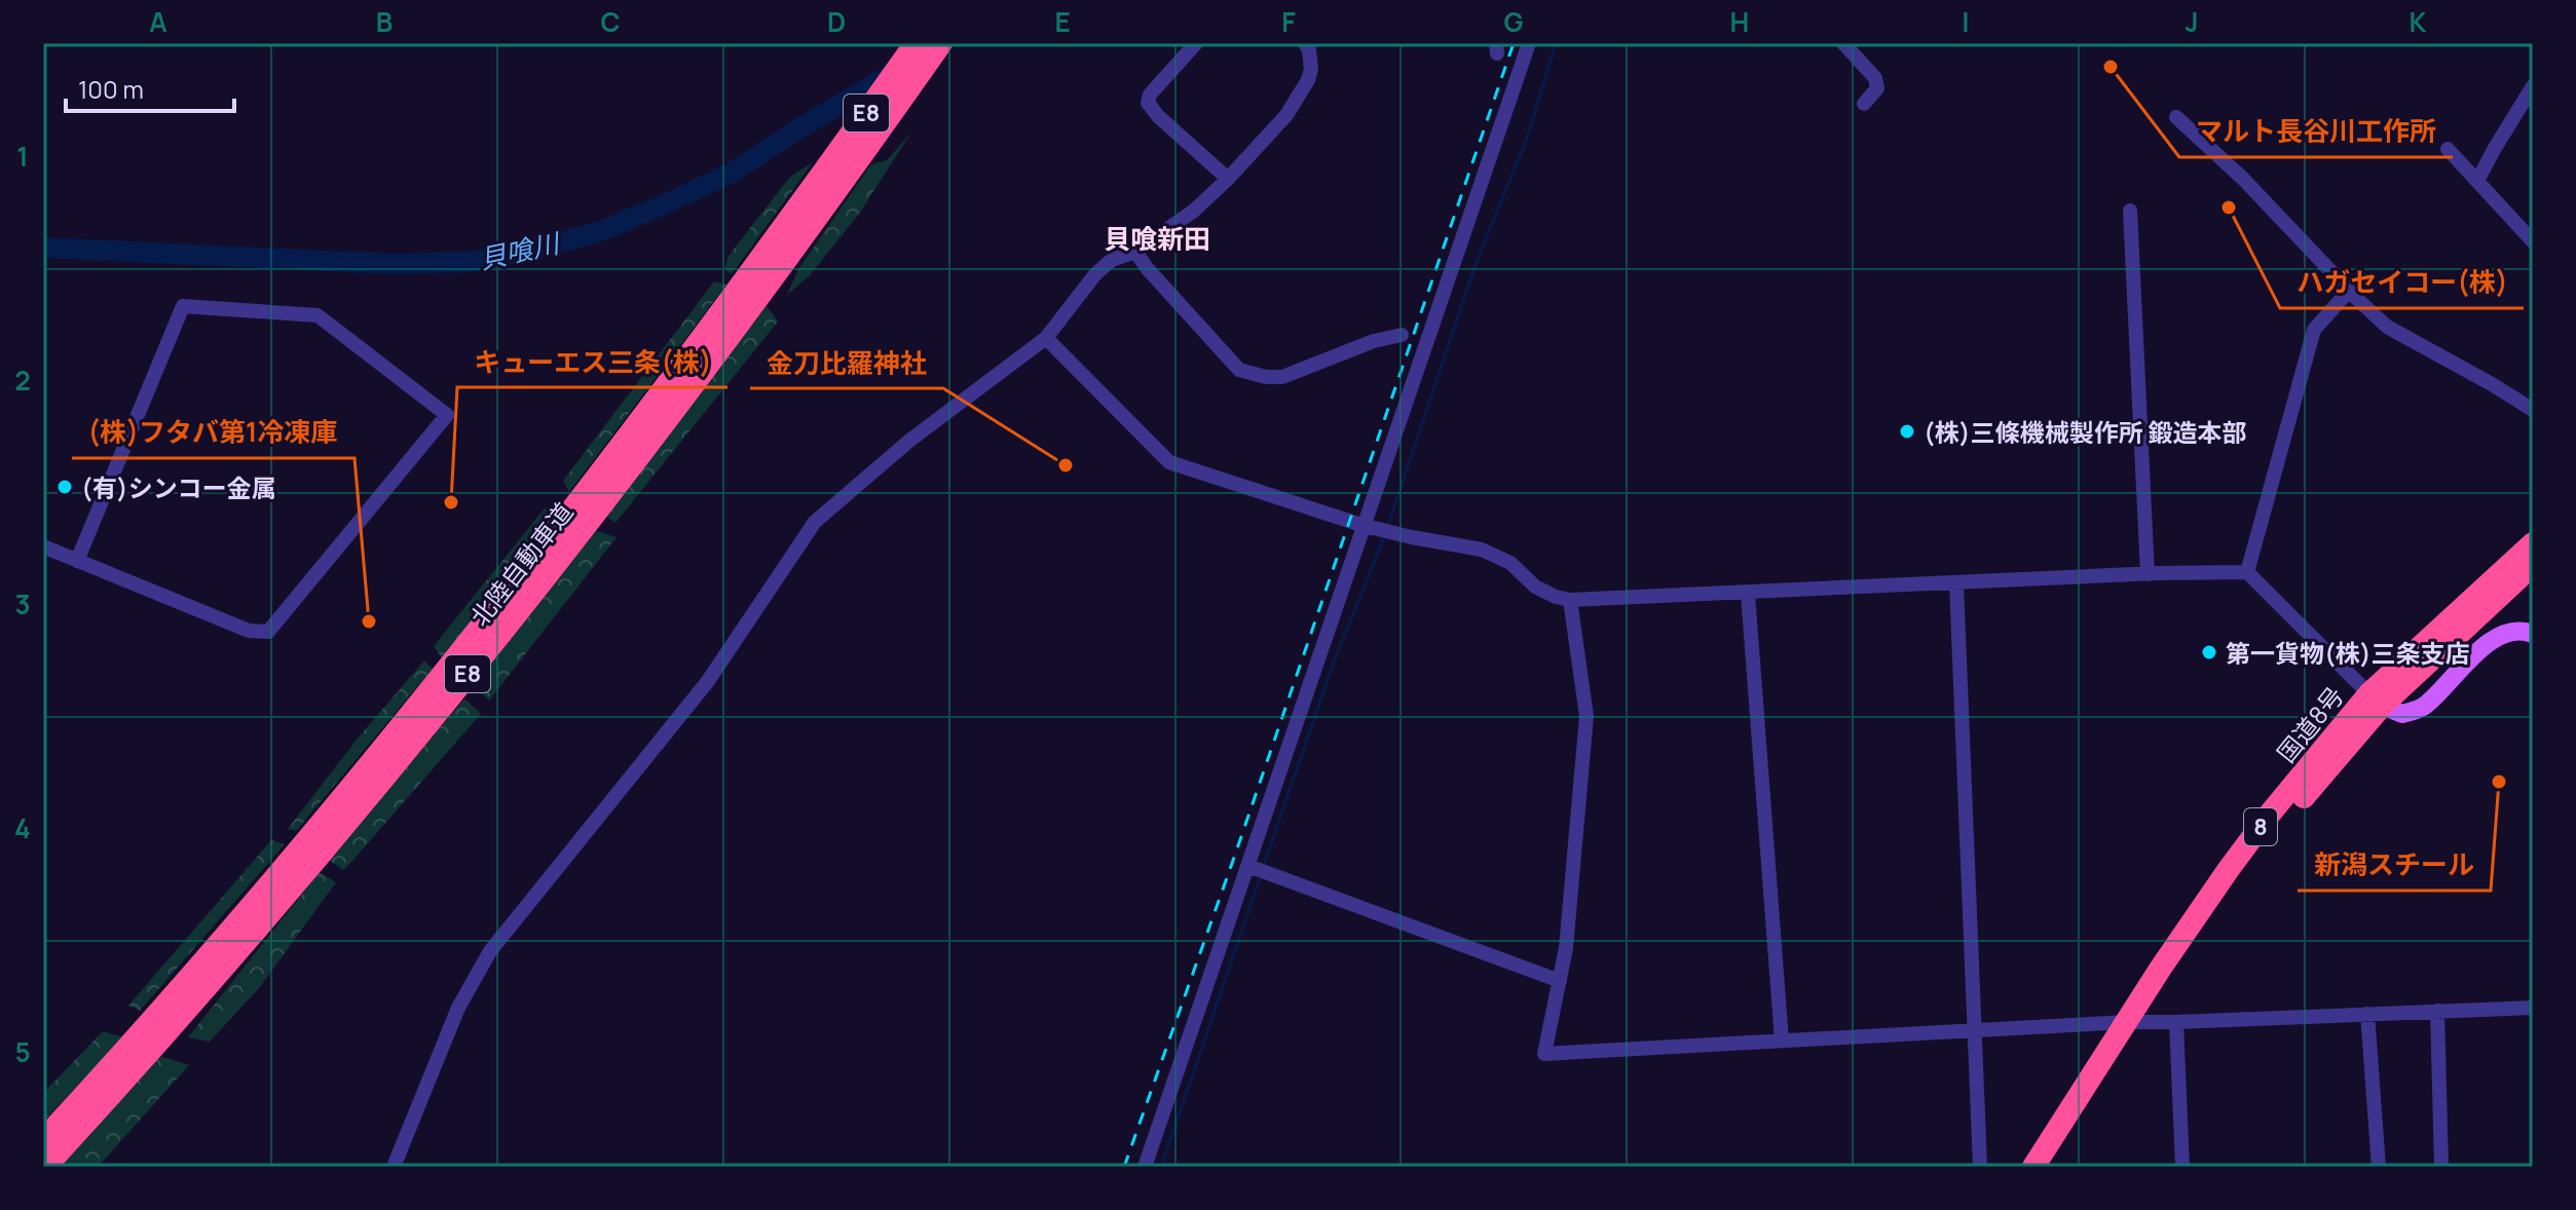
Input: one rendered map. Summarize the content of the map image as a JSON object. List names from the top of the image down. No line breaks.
{"streets":{"highway":["E8","北陸自動車道","国道8号","8"]},"districts":["貝喰新田"],"water":["貝喰川"],"places":["マルト長谷川工作所","ハガセイコー(株)","(株)三條機械製作所 鍛造本部","金刀比羅神社","(有)シンコー金属","キューエス三条(株)","(株)フタバ第1冷凍庫","第一貨物(株)三条支店","新潟スチール"],"scale_bar":"100 m","grid":{"columns":["A","B","C","D","E","F","G","H","I","J","K"],"rows":["1","2","3","4","5"]}}
